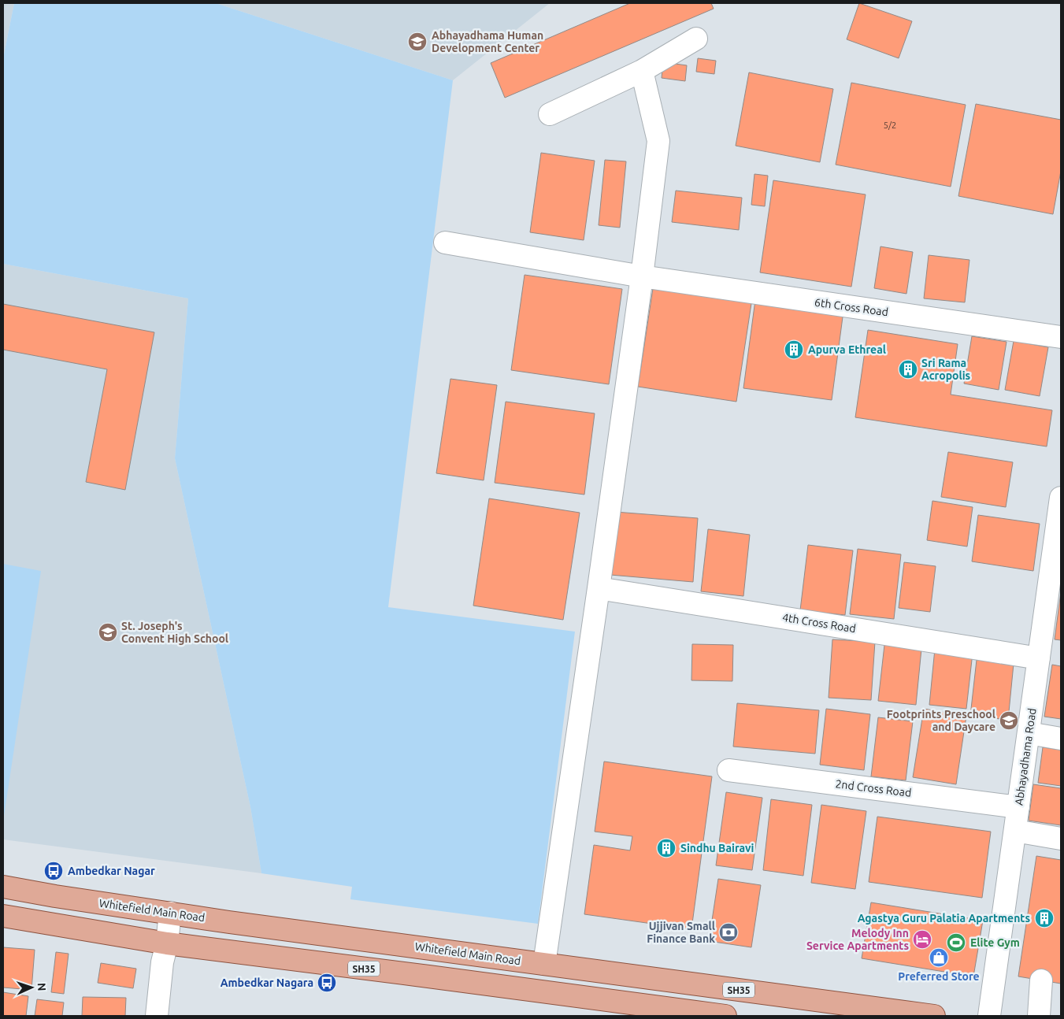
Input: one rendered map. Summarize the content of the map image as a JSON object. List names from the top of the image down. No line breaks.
{"streets":{"main road":["Whitefield Main Road","SH35"],"street":["6th Cross Road","4th Cross Road","Abhayadhama Road","2nd Cross Road"]},"crossings":[["4th Cross Road","Abhayadhama Road"],["Abhayadhama Road","2nd Cross Road"]],"places":{"school or university":["Abhayadhama Human Development Center","St. Joseph's Convent High School","Footprints Preschool and Daycare"],"building":["Apurva Ethreal","Sri Rama Acropolis","Sindhu Bairavi","Agastya Guru Palatia Apartments"],"bus stop":["Ambedkar Nagar","Ambedkar Nagara"],"bank":["Ujjivan Small Finance Bank"],"hotel":["Melody Inn Service Apartments"],"sports":["Elite Gym"],"shop":["Preferred Store"]},"house_numbers":["5/2"],"north":"right"}
